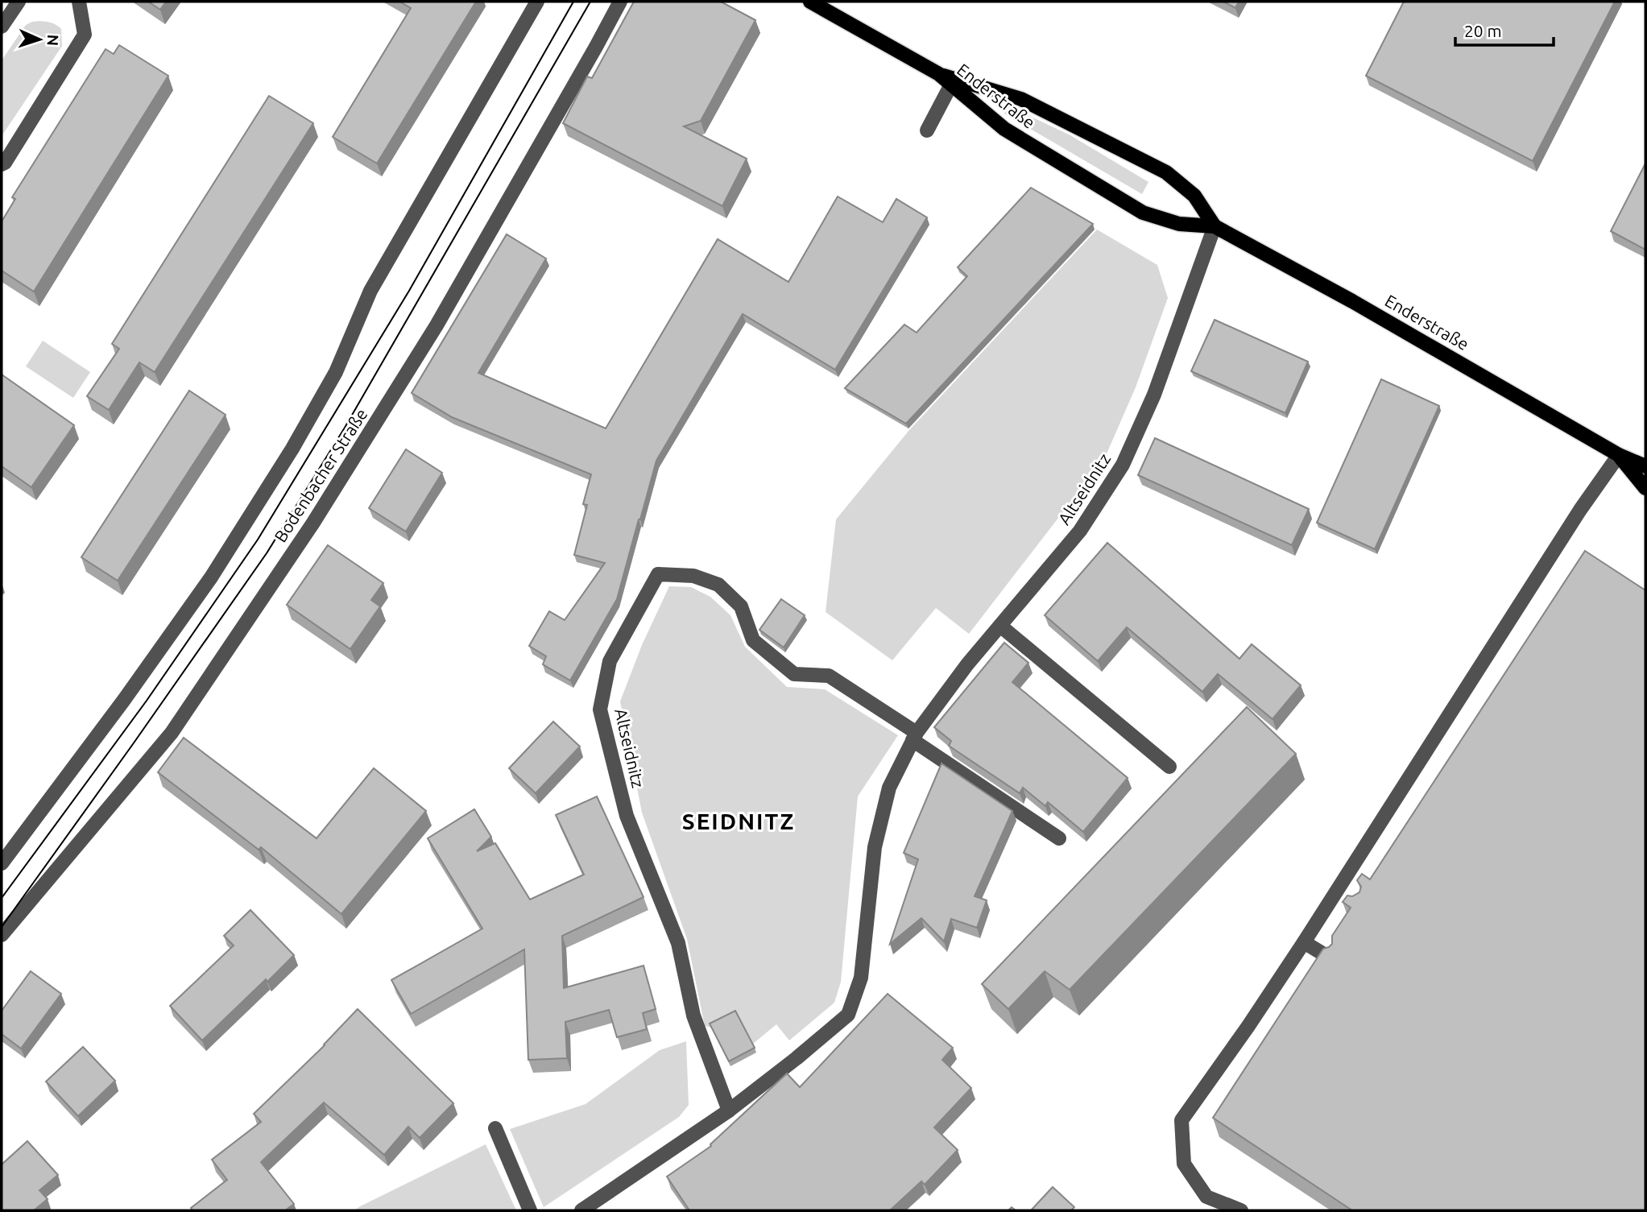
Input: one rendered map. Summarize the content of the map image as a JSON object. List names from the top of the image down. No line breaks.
{"streets":{"main road":["Enderstraße"],"street":["Bodenbacher Straße","Altseidnitz"]},"crossings":[["Enderstraße","Altseidnitz"]],"districts":["SEIDNITZ"],"scale_bar":"20 m","north":"right"}
